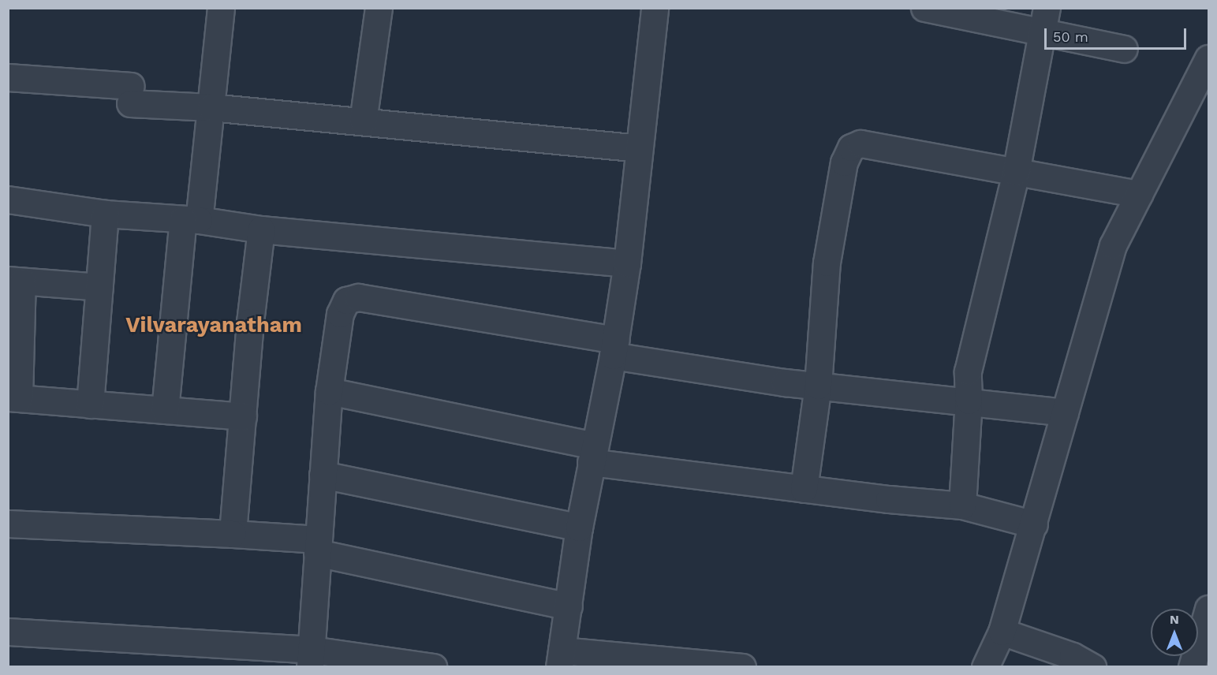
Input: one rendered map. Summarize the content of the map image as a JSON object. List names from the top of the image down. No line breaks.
{"districts":["Vilvarayanatham"],"scale_bar":"50 m","north":"top"}
